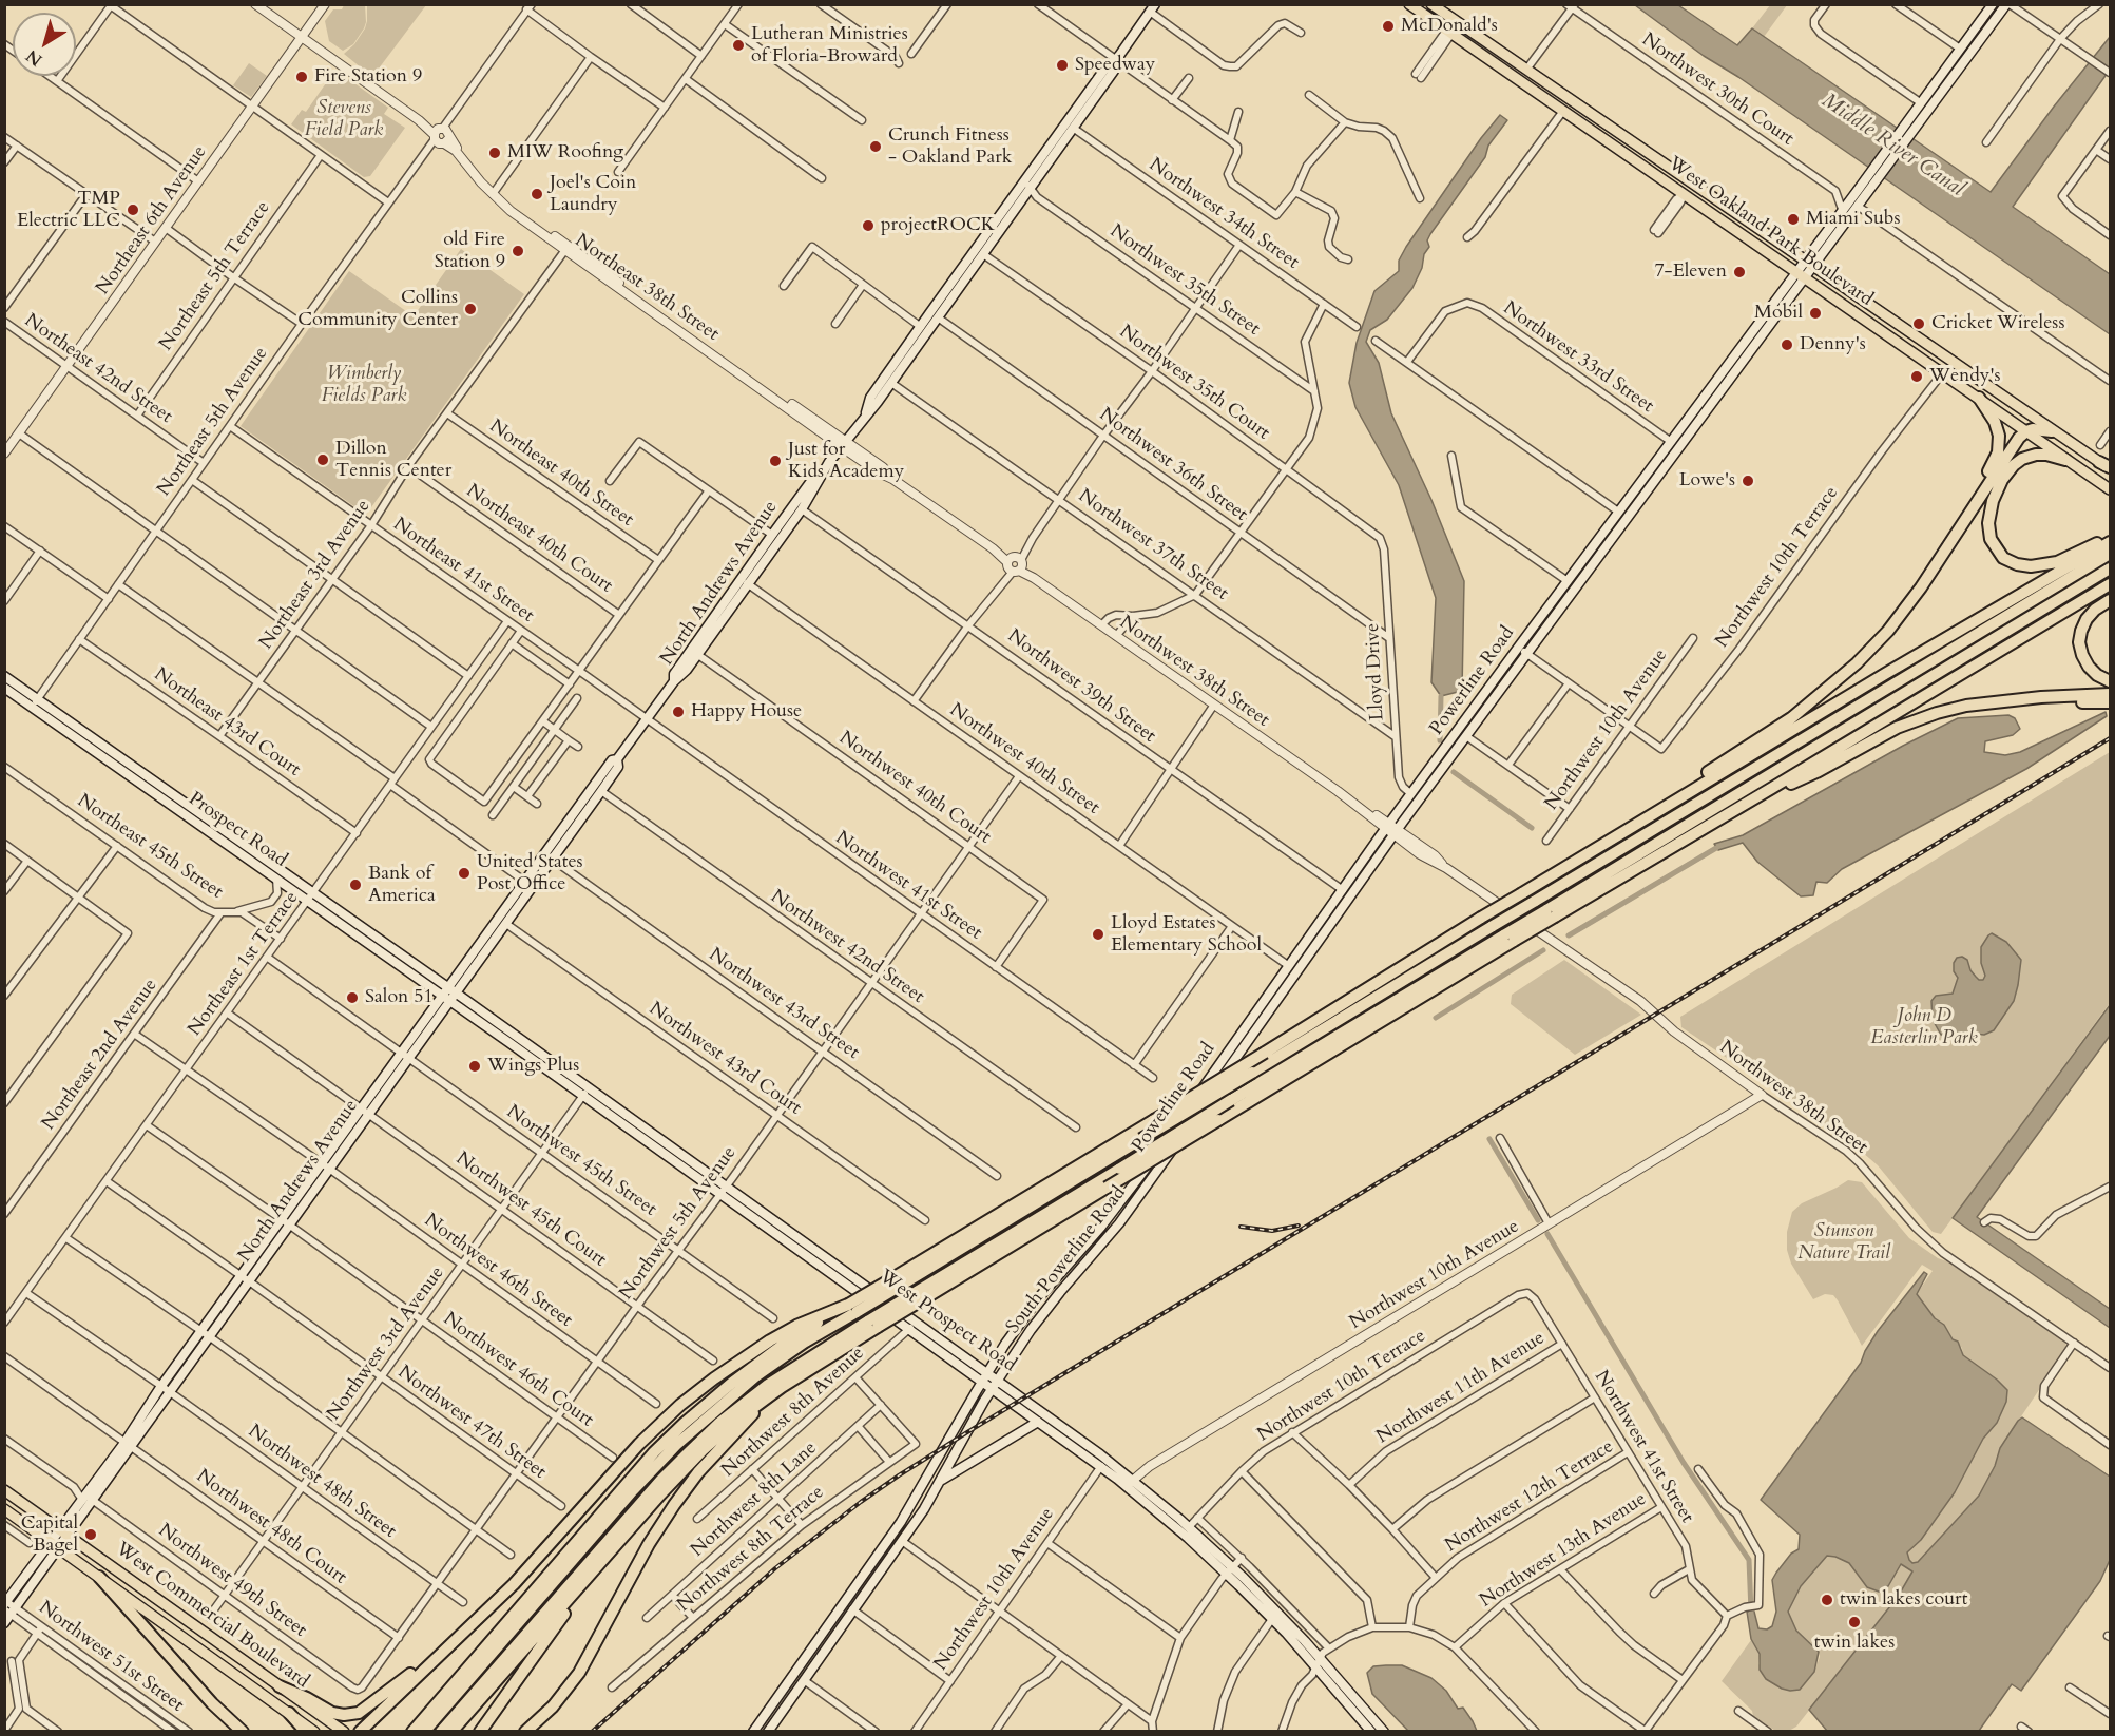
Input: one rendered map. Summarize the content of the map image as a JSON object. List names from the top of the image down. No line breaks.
{"streets":{"main road":["West Oakland Park Boulevard","North Andrews Avenue","Powerline Road","Prospect Road","South Powerline Road","West Prospect Road","West Commercial Boulevard"],"street":["Northwest 30th Court","Northwest 34th Street","Northeast 6th Avenue","Northeast 5th Terrace","Northwest 35th Street","Northeast 38th Street","Northwest 33rd Street","Northeast 42nd Street","Northwest 35th Court","Northeast 5th Avenue","Northwest 36th Street","Northeast 40th Street","Northeast 40th Court","Northwest 37th Street","Northwest 10th Terrace","Northeast 41st Street","Northeast 3rd Avenue","Northwest 38th Street","Lloyd Drive","Northwest 39th Street","Northeast 43rd Court","Northwest 10th Avenue","Northwest 40th Street","Northwest 40th Court","Northeast 45th Street","Northwest 41st Street","Northwest 42nd Street","Northeast 1st Terrace","Northwest 43rd Street","Northeast 2nd Avenue","Northwest 43rd Court","Northwest 45th Street","Northwest 45th Court","Northwest 5th Avenue","Northwest 46th Street","Northwest 3rd Avenue","Northwest 46th Court","Northwest 11th Avenue","Northwest 8th Avenue","Northwest 47th Street","Northwest 48th Street","Northwest 12th Terrace","Northwest 8th Lane","Northwest 48th Court","Northwest 8th Terrace","Northwest 13th Avenue","Northwest 49th Street","Northwest 51st Street"]},"crossings":[["Northwest 30th Court","Powerline Road"],["Northwest 34th Street","North Andrews Avenue"],["Northeast 6th Avenue","Northeast 38th Street"],["Northeast 6th Avenue","Northeast 42nd Street"],["West Oakland Park Boulevard","Northwest 10th Terrace"],["West Oakland Park Boulevard","Powerline Road"],["Northeast 5th Terrace","Northeast 42nd Street"],["Northwest 35th Street","North Andrews Avenue"],["Northeast 38th Street","Northeast 5th Avenue"],["Northeast 38th Street","Northeast 3rd Avenue"],["Northeast 38th Street","North Andrews Avenue"],["Northeast 38th Street","Northwest 38th Street"],["Northwest 33rd Street","Powerline Road"],["Northeast 42nd Street","Northeast 5th Avenue"],["Northwest 35th Court","North Andrews Avenue"],["Northwest 35th Court","Lloyd Drive"],["Northeast 5th Avenue","Northeast 41st Street"],["Northeast 5th Avenue","Northeast 43rd Court"],["Northeast 5th Avenue","Prospect Road"],["Northwest 36th Street","North Andrews Avenue"],["Northwest 36th Street","Lloyd Drive"],["Northeast 40th Street","Northeast 3rd Avenue"],["Northeast 40th Court","Northeast 3rd Avenue"],["Northwest 37th Street","North Andrews Avenue"],["Northwest 37th Street","Lloyd Drive"],["Northwest 10th Terrace","Northwest 10th Avenue"],["Northwest 10th Terrace","Northwest 41st Street"],["Northwest 10th Terrace","West Prospect Road"],["Northeast 41st Street","Northeast 3rd Avenue"],["Northeast 41st Street","North Andrews Avenue"],["Northeast 41st Street","Northwest 41st Street"],["Northeast 41st Street","Northeast 1st Terrace"],["Northeast 3rd Avenue","Northeast 43rd Court"],["North Andrews Avenue","Northwest 38th Street"],["North Andrews Avenue","Northwest 39th Street"],["North Andrews Avenue","Northwest 40th Street"],["North Andrews Avenue","Northwest 40th Court"],["North Andrews Avenue","Prospect Road"],["North Andrews Avenue","Northwest 41st Street"],["North Andrews Avenue","Northwest 42nd Street"],["North Andrews Avenue","Northwest 43rd Street"],["North Andrews Avenue","Northwest 43rd Court"],["North Andrews Avenue","Northwest 45th Street"],["North Andrews Avenue","Northwest 45th Court"],["North Andrews Avenue","Northwest 46th Street"],["North Andrews Avenue","West Prospect Road"],["North Andrews Avenue","Northwest 46th Court"],["North Andrews Avenue","Northwest 47th Street"],["North Andrews Avenue","Northwest 48th Street"],["North Andrews Avenue","Northwest 48th Court"],["North Andrews Avenue","Northwest 49th Street"],["North Andrews Avenue","West Commercial Boulevard"],["North Andrews Avenue","Northwest 51st Street"],["Northwest 38th Street","Powerline Road"],["Northwest 38th Street","Northwest 10th Avenue"],["Lloyd Drive","Powerline Road"],["Powerline Road","Northwest 39th Street"],["Powerline Road","Northwest 40th Street"],["Powerline Road","South Powerline Road"],["Northeast 43rd Court","Northeast 1st Terrace"],["Northwest 10th Avenue","West Prospect Road"],["Northwest 40th Street","Northwest 5th Avenue"],["Northwest 40th Court","Northwest 41st Street"],["Northwest 40th Court","Northwest 5th Avenue"],["Prospect Road","Northeast 1st Terrace"],["Prospect Road","West Prospect Road"],["Northeast 45th Street","Northeast 1st Terrace"],["Northeast 45th Street","Northeast 2nd Avenue"],["Northwest 41st Street","Northwest 5th Avenue"],["Northwest 41st Street","Northwest 11th Avenue"],["Northwest 41st Street","Northwest 12th Terrace"],["Northwest 41st Street","Northwest 13th Avenue"],["Northwest 42nd Street","Northwest 5th Avenue"],["Northeast 1st Terrace","Northwest 45th Court"],["Northeast 1st Terrace","Northwest 46th Street"],["Northeast 1st Terrace","Northwest 46th Court"],["Northeast 1st Terrace","Northwest 47th Street"],["Northeast 1st Terrace","Northwest 48th Street"],["Northwest 43rd Street","Northwest 5th Avenue"],["Northeast 2nd Avenue","Northwest 46th Street"],["Northwest 43rd Court","Northwest 5th Avenue"],["Northwest 45th Street","Northwest 5th Avenue"],["Northwest 45th Street","Northwest 3rd Avenue"],["Northwest 45th Court","Northwest 5th Avenue"],["Northwest 45th Court","Northwest 3rd Avenue"],["Northwest 5th Avenue","Northwest 46th Street"],["Northwest 5th Avenue","West Prospect Road"],["Northwest 5th Avenue","Northwest 46th Court"],["Northwest 5th Avenue","Northwest 47th Street"],["Northwest 5th Avenue","Northwest 48th Street"],["Northwest 5th Avenue","Northwest 48th Court"],["Northwest 5th Avenue","Northwest 49th Street"],["South Powerline Road","West Prospect Road"],["Northwest 46th Street","Northwest 3rd Avenue"],["West Prospect Road","Northwest 3rd Avenue"],["West Prospect Road","Northwest 8th Avenue"],["Northwest 3rd Avenue","Northwest 46th Court"],["Northwest 3rd Avenue","Northwest 47th Street"],["Northwest 3rd Avenue","Northwest 48th Street"],["Northwest 3rd Avenue","Northwest 48th Court"],["Northwest 3rd Avenue","Northwest 49th Street"],["Northwest 8th Lane","Northwest 8th Terrace"]],"water":["Middle River Canal"],"parks":["Stevens Field Park","Wimberly Fields Park","John D Easterlin Park","Stunson Nature Trail"],"places":["McDonald's","Lutheran Ministries of Floria-Broward","Speedway","Fire Station 9","Crunch Fitness - Oakland Park","MIW Roofing","Joel's Coin Laundry","TMP Electric LLC","Miami Subs","projectROCK","old Fire Station 9","7-Eleven","Collins Community Center","Mobil","Cricket Wireless","Denny's","Wendy's","Dillon Tennis Center","Just for Kids Academy","Lowe's","Happy House","United States Post Office","Bank of America","Lloyd Estates Elementary School","Salon 51","Wings Plus","Capital Bagel","twin lakes court","twin lakes"],"north":"bottom left"}
